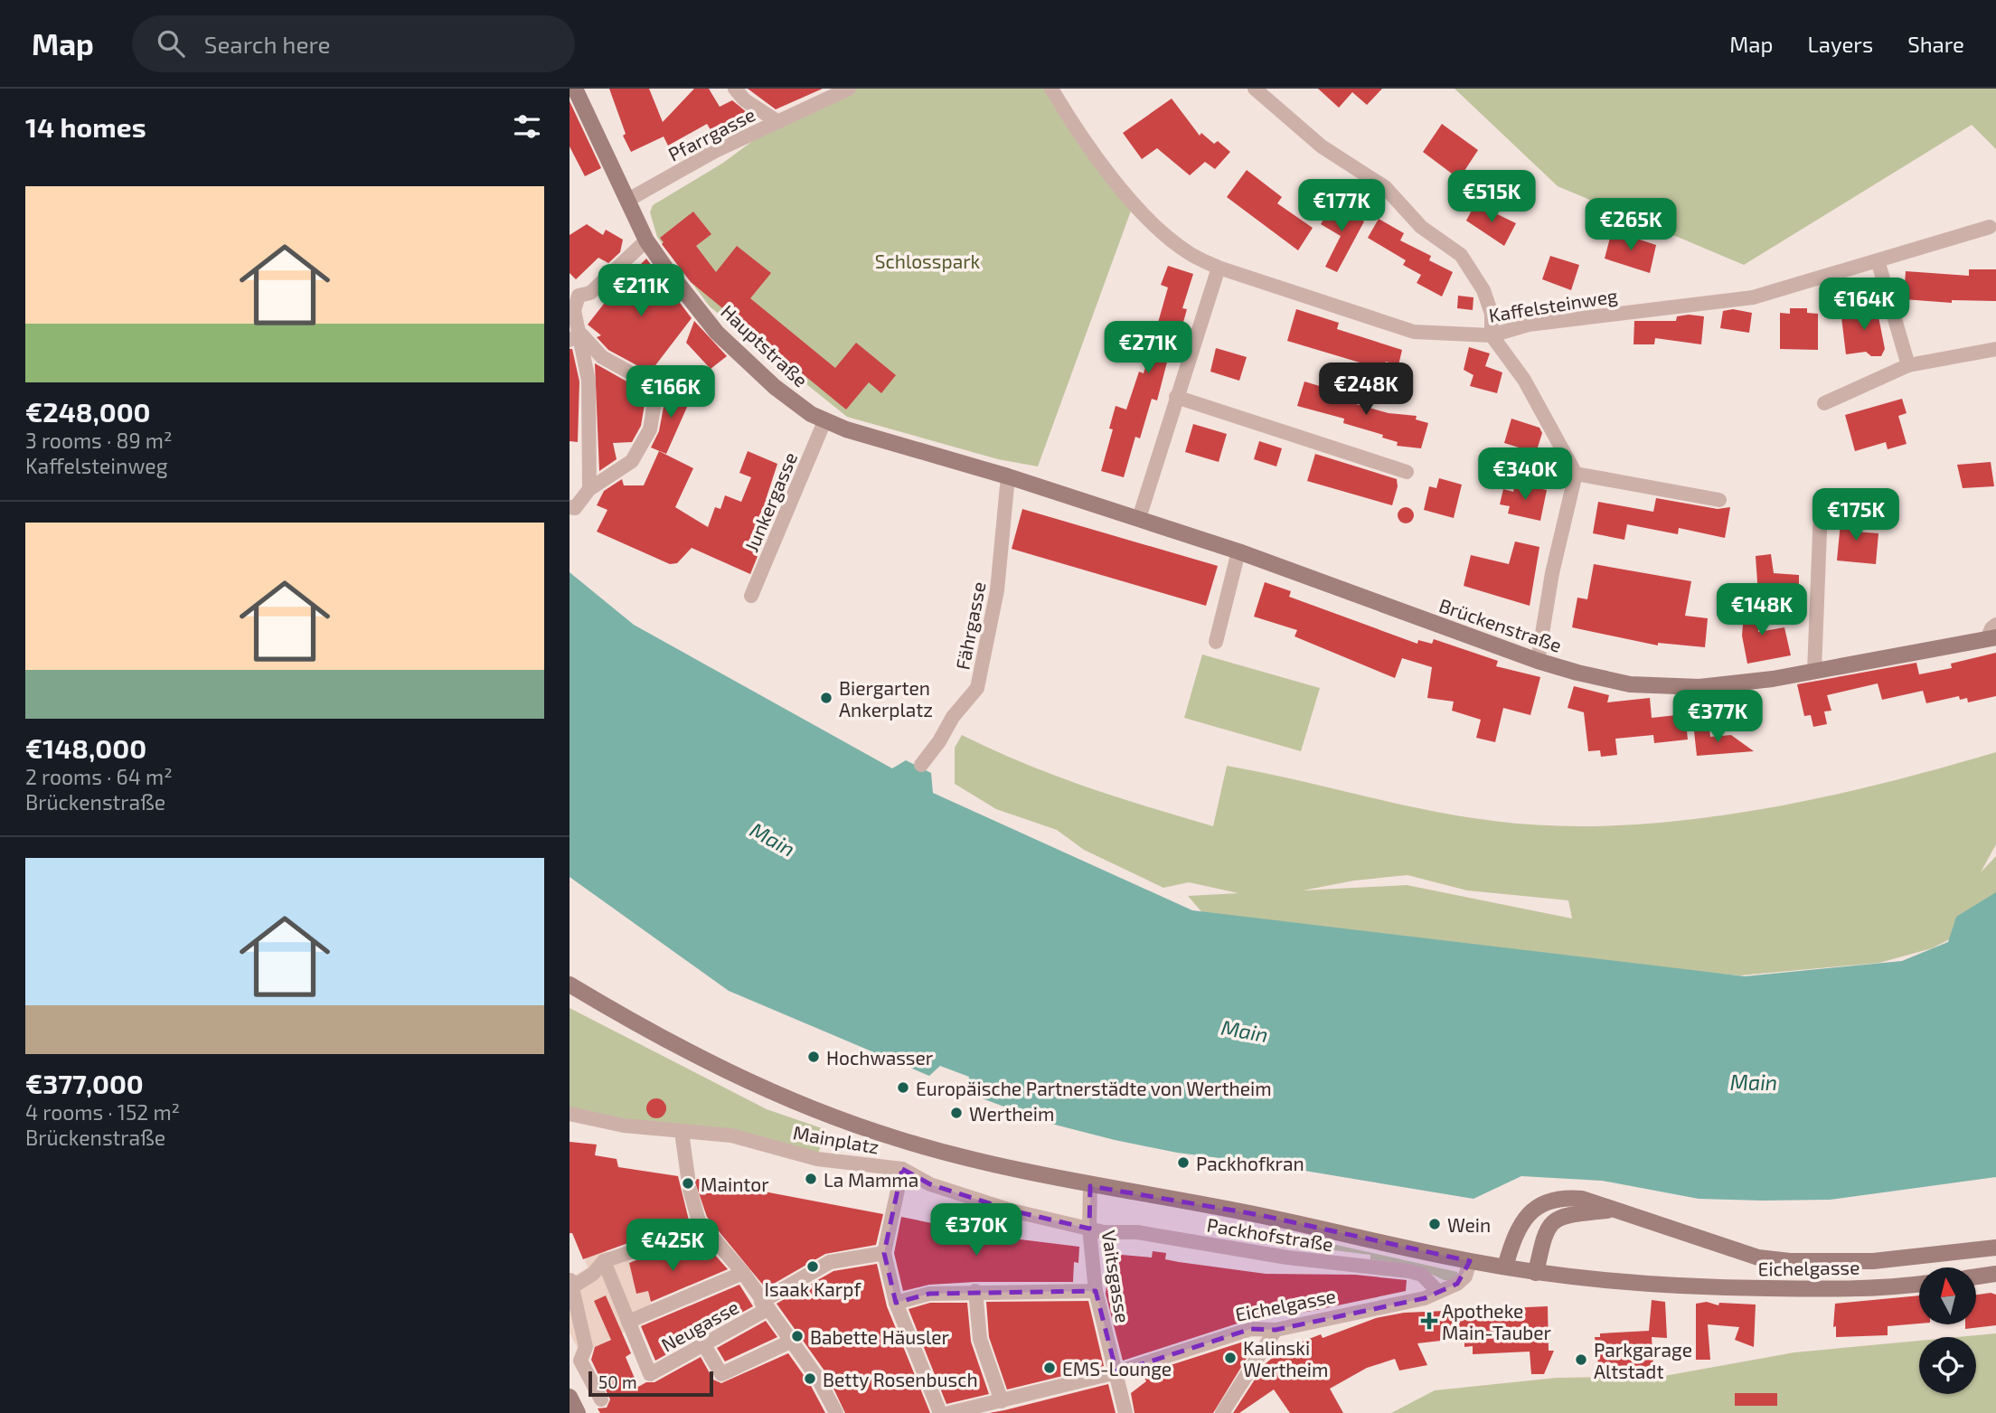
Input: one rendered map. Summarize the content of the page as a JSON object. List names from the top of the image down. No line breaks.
{"streets":{"street":["Pfarrgasse","Kaffelsteinweg","Hauptstraße","Junkergasse","Brückenstraße","Fährgasse","Mainplatz","Packhofstraße","Eichelgasse","Vaitsgasse","Neugasse"]},"crossings":[["Pfarrgasse","Hauptstraße"],["Hauptstraße","Junkergasse"],["Hauptstraße","Brückenstraße"],["Hauptstraße","Fährgasse"],["Brückenstraße","Fährgasse"],["Mainplatz","Packhofstraße"],["Mainplatz","Vaitsgasse"],["Packhofstraße","Eichelgasse"],["Packhofstraße","Vaitsgasse"],["Eichelgasse","Vaitsgasse"]],"water":["Main"],"parks":["Schlosspark"],"places":{"other":["Biergarten Ankerplatz","Hochwasser","Europäische Partnerstädte von Wertheim","Wertheim","Packhofkran","La Mamma","Maintor","Wein","Isaak Karpf","Babette Häusler","Kalinski Wertheim","Parkgarage Altstadt","EMS-Lounge","Betty Rosenbusch"],"health":["Apotheke Main-Tauber"]},"scale_bar":"50 m","north":"top","page":{"header":"Map","search":"Search here","nav":["Map","Layers","Share"],"heading":"14 homes","list":[{"name":"€248,000","note":"3 rooms · 89 m² · Kaffelsteinweg"},{"name":"€148,000","note":"2 rooms · 64 m² · Brückenstraße"},{"name":"€377,000","note":"4 rooms · 152 m² · Brückenstraße"}],"price":["€515K","€177K","€265K","€211K","€164K","€271K","€248K","€166K","€340K","€175K","€148K","€377K","€370K","€425K"],"scale":"50 m"}}
